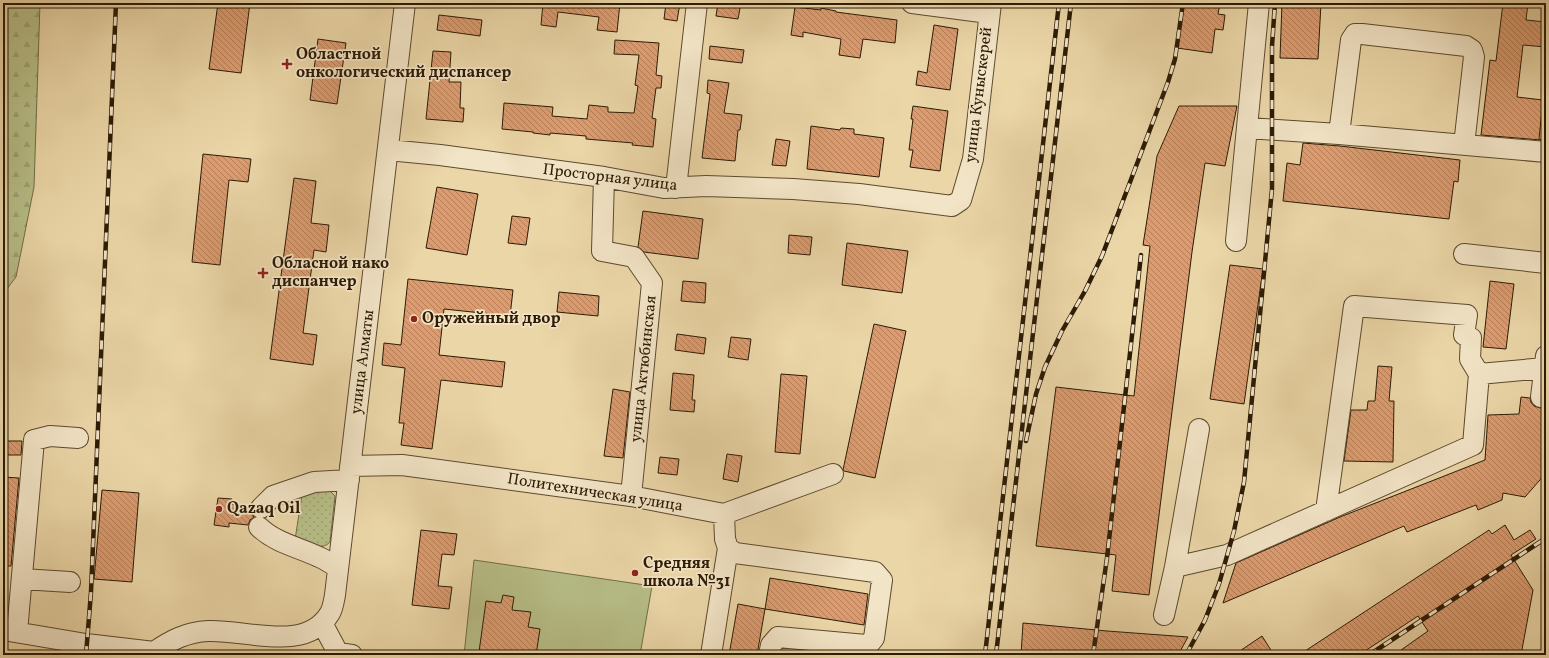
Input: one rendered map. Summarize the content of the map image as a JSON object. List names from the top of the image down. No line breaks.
{"streets":{"street":["улица Куныскерей","Просторная улица","улица Алматы","улица Актюбинская","Политехническая улица"]},"crossings":[["улица Куныскерей","Просторная улица"],["Просторная улица","улица Алматы"],["Просторная улица","улица Актюбинская"],["улица Алматы","Политехническая улица"],["улица Актюбинская","Политехническая улица"]],"places":{"health":["Областной онкологический диспансер","Обласной нако диспанчер"],"other":["Оружейный двор","Qazaq Oil","Средняя школа №31"]}}
